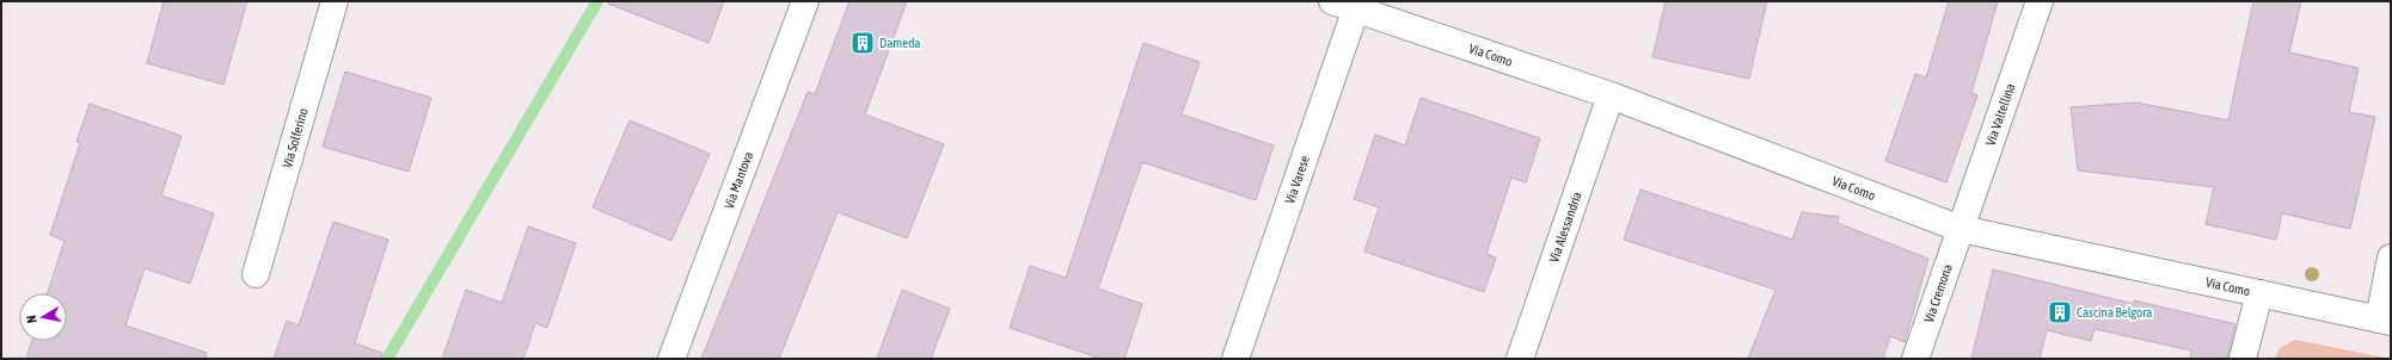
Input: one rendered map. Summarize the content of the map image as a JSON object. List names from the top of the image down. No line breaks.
{"streets":{"street":["Via Como","Via Valtellina","Via Solferino","Via Mantova","Via Varese","Via Alessandria","Via Cremona"]},"crossings":[["Via Como","Via Valtellina"],["Via Como","Via Varese"],["Via Como","Via Alessandria"],["Via Como","Via Cremona"],["Via Valtellina","Via Cremona"]],"places":{"building":["Dameda","Cascina Belgora"]},"north":"left"}
